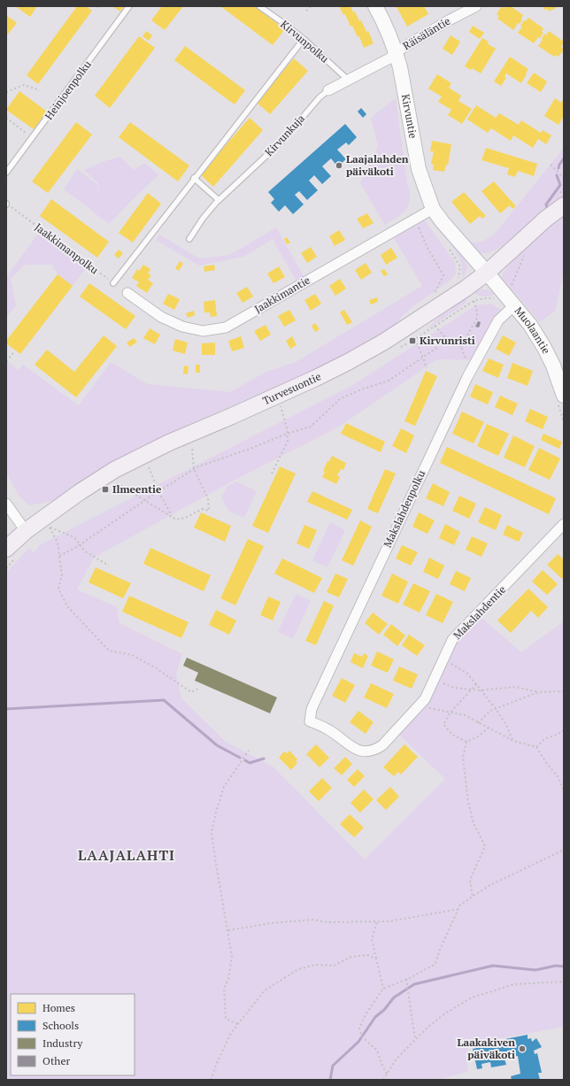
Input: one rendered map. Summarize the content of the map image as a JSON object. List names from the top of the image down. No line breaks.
{"streets":{"main road":["Turvesuontie"],"street":["Räisäläntie","Kirvuntie","Kirvunkuja","Jaakkimantie","Muolaantie","Makslahdenpolku","Makslahdentie"],"lane":["Kirvunpolku","Heinjoenpolku"],"path":["Jaakkimanpolku"]},"crossings":[["Räisäläntie","Kirvuntie"],["Räisäläntie","Kirvunkuja"],["Kirvunpolku","Kirvunkuja"],["Kirvuntie","Kirvunkuja"],["Kirvuntie","Jaakkimantie"],["Kirvuntie","Muolaantie"],["Kirvuntie","Turvesuontie"],["Muolaantie","Turvesuontie"],["Muolaantie","Makslahdenpolku"],["Makslahdenpolku","Makslahdentie"]],"districts":["LAAJALAHTI"],"places":{"other":["Laajalahden päiväkoti","Laakakiven päiväkoti"],"transit":["Kirvunristi","Ilmeentie"]},"legend":["Homes","Schools","Industry","Other"]}
